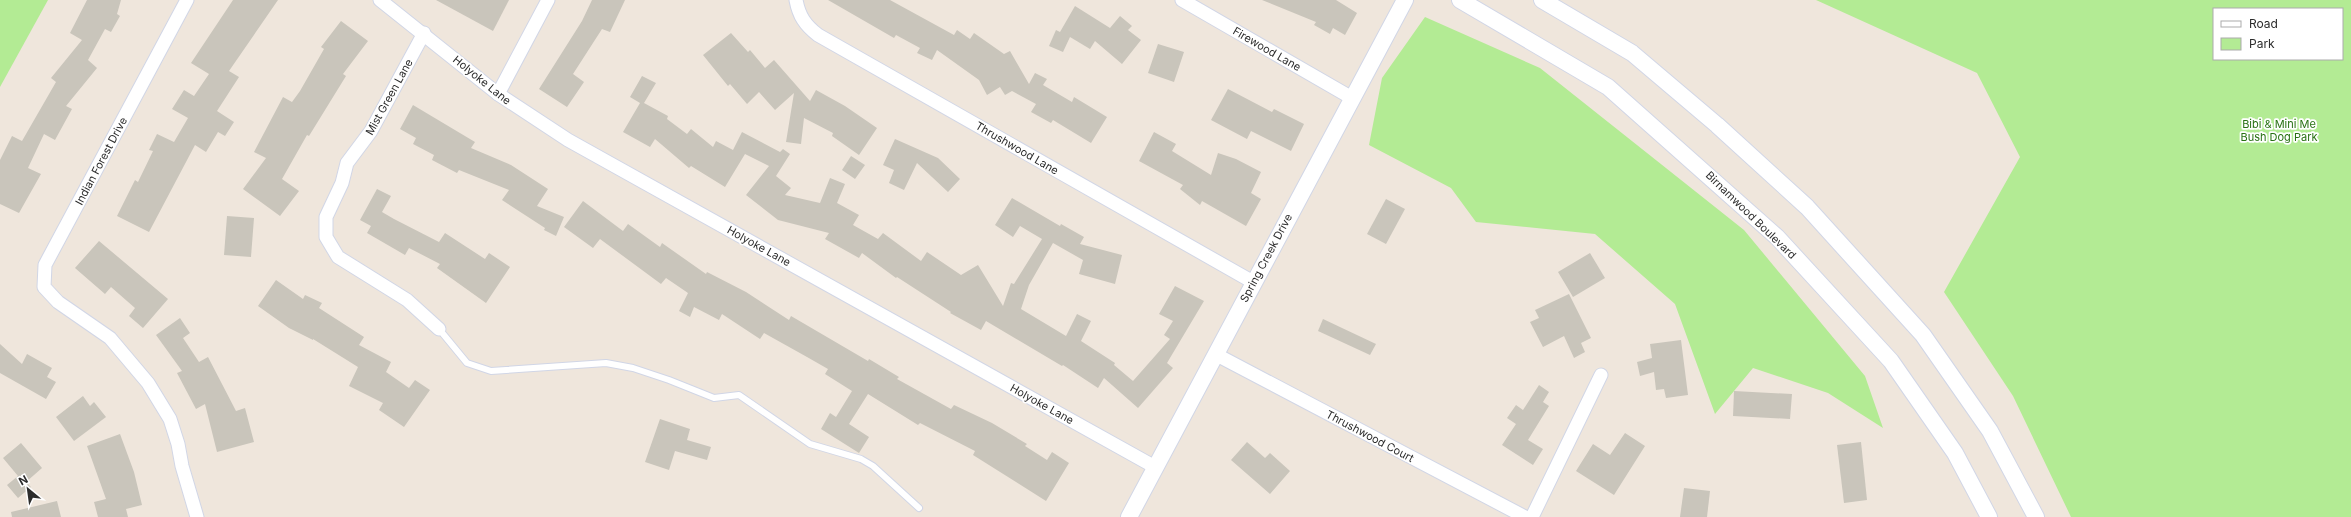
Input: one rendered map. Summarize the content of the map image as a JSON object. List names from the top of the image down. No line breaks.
{"streets":{"street":["Firewood Lane","Holyoke Lane","Mist Green Lane","Thrushwood Lane","Indian Forest Drive","Birnamwood Boulevard","Spring Creek Drive","Thrushwood Court"]},"crossings":[["Firewood Lane","Spring Creek Drive"],["Holyoke Lane","Mist Green Lane"],["Holyoke Lane","Spring Creek Drive"],["Thrushwood Lane","Spring Creek Drive"],["Spring Creek Drive","Thrushwood Court"]],"parks":["Bibi & Mini Me Bush Dog Park"],"legend":["Road","Park"],"north":"top left"}
